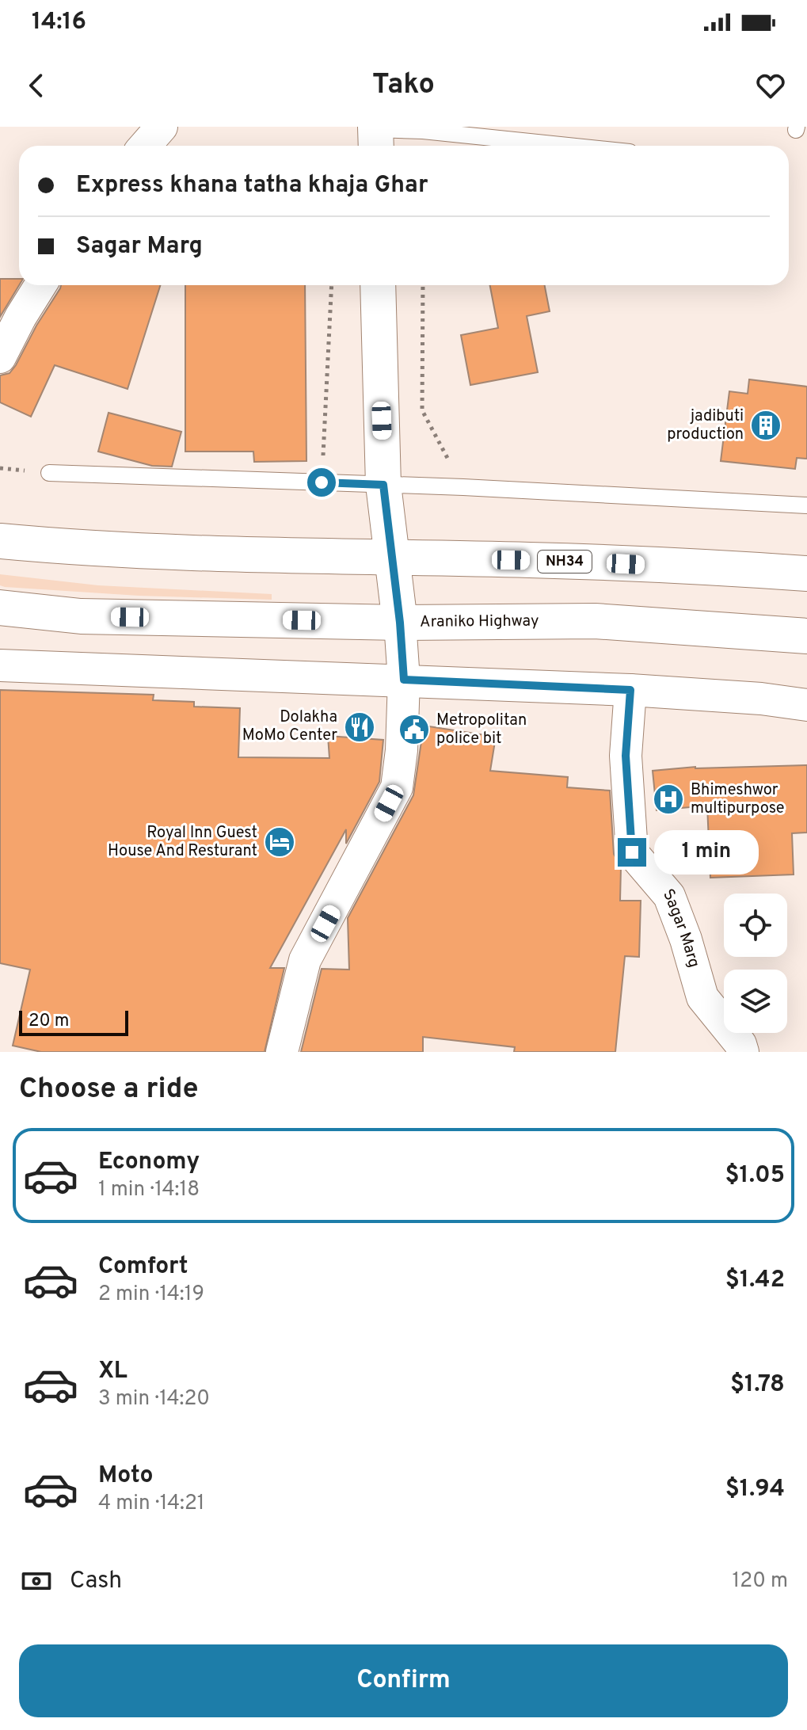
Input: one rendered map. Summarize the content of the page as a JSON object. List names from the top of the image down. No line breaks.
{"streets":{"main road":["NH34","Araniko Highway"],"street":["Sagar Marg"]},"places":{"building":["jadibuti production"],"restaurant":["Dolakha MoMo Center"],"public building":["Metropolitan police bit"],"hospital":["Bhimeshwor multipurpose"],"hotel":["Royal Inn Guest House And Resturant"]},"scale_bar":"20 m","page":{"status":"14:16","header":"Tako","banner":["Express khana tatha khaja Ghar","Sagar Marg"],"bubble":"1 min","scale":"20 m","heading":"Choose a ride","list":[{"name":"Economy","note":"1 min · 14:18","value":"$1.05"},{"name":"Comfort","note":"2 min · 14:19","value":"$1.42"},{"name":"XL","note":"3 min · 14:20","value":"$1.78"},{"name":"Moto","note":"4 min · 14:21","value":"$1.94"}],"pay":["Cash","120 m"],"buttons":"Confirm"}}
